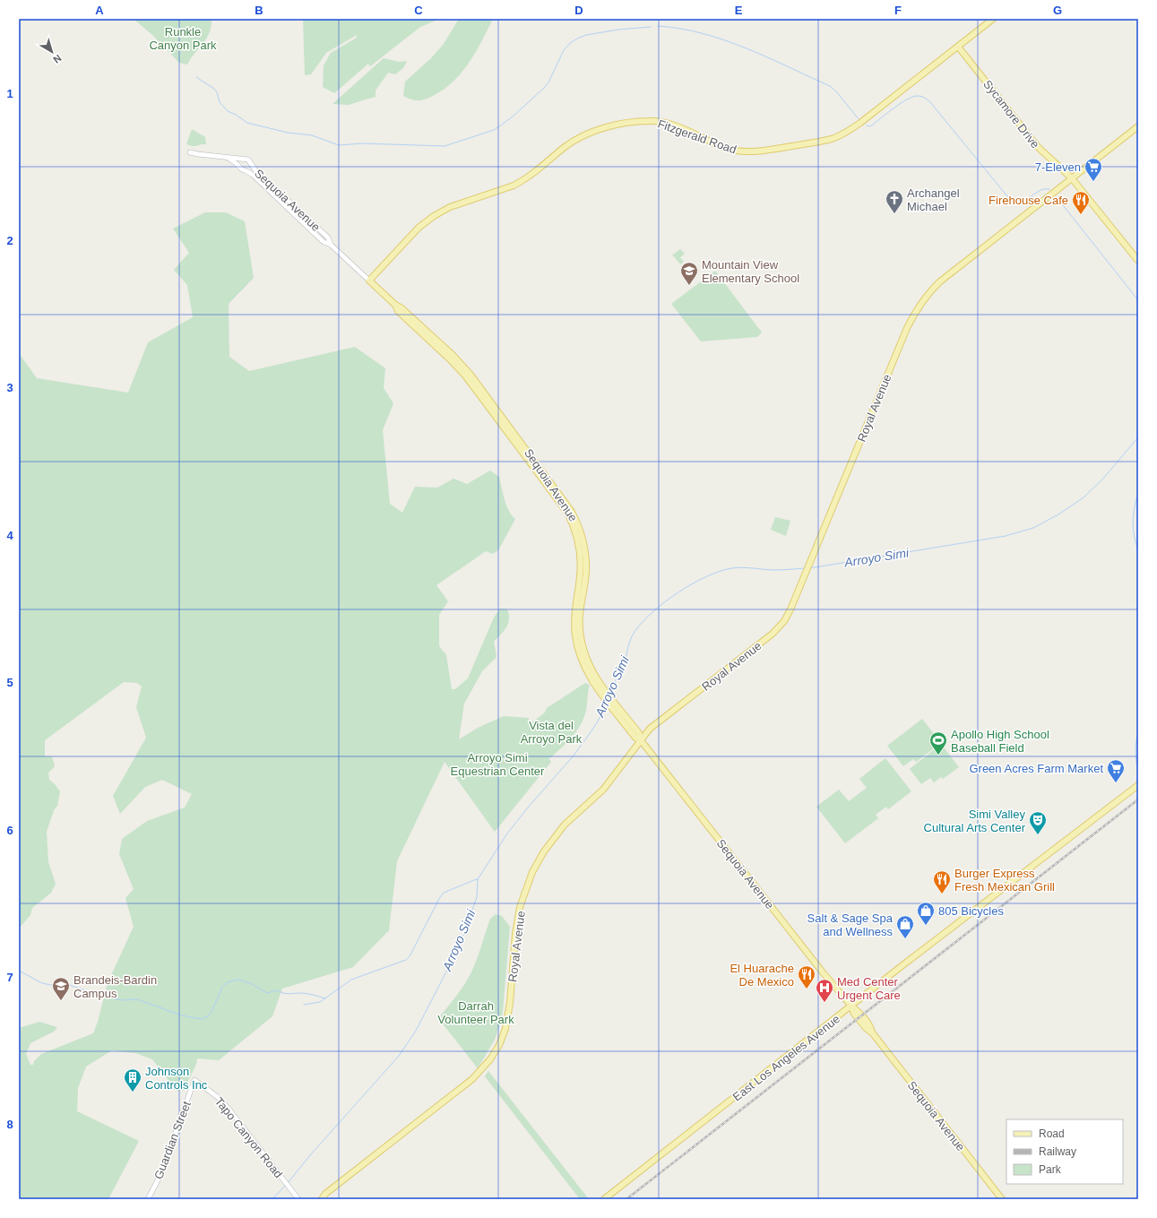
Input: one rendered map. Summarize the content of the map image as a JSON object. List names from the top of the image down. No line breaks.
{"streets":{"main road":["Sycamore Drive","Fitzgerald Road","Sequoia Avenue","Royal Avenue","East Los Angeles Avenue"],"street":["Tapo Canyon Road","Guardian Street"]},"crossings":[["Sycamore Drive","Fitzgerald Road"],["Sycamore Drive","Royal Avenue"],["Fitzgerald Road","Sequoia Avenue"],["Sequoia Avenue","Royal Avenue"],["Sequoia Avenue","East Los Angeles Avenue"],["Tapo Canyon Road","Guardian Street"]],"water":["Arroyo Simi"],"parks":["Runkle Canyon Park","Vista del Arroyo Park","Arroyo Simi Equestrian Center","Darrah Volunteer Park"],"places":{"supermarket":["7-Eleven","Green Acres Farm Market"],"church":["Archangel Michael"],"restaurant":["Firehouse Cafe","Burger Express Fresh Mexican Grill","El Huarache De Mexico"],"school or university":["Mountain View Elementary School","Brandeis-Bardin Campus"],"sports":["Apollo High School Baseball Field"],"theatre":["Simi Valley Cultural Arts Center"],"shop":["805 Bicycles","Salt & Sage Spa and Wellness"],"hospital":["Med Center Urgent Care"],"building":["Johnson Controls Inc"]},"legend":["Road","Railway","Park"],"north":"bottom right","grid":{"columns":["A","B","C","D","E","F","G"],"rows":["1","2","3","4","5","6","7","8"]}}
